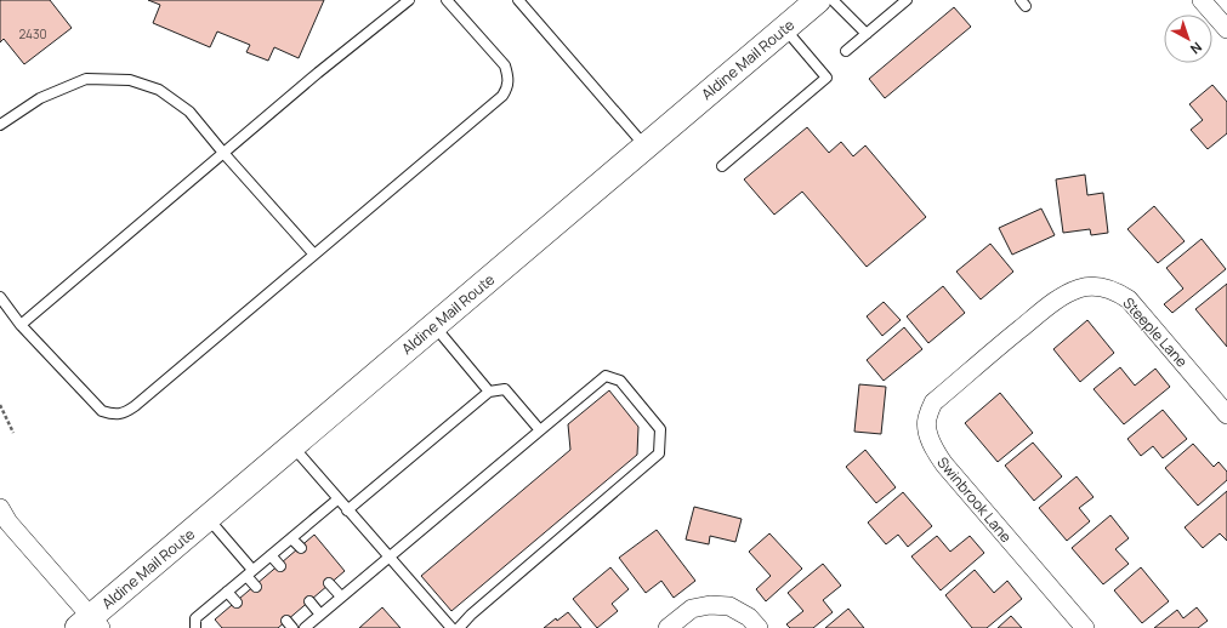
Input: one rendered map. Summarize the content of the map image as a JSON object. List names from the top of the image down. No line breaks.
{"streets":{"main road":["Aldine Mail Route"],"street":["Steeple Lane","Swinbrook Lane"]},"crossings":[["Steeple Lane","Swinbrook Lane"]],"house_numbers":["2430"],"north":"bottom right"}
